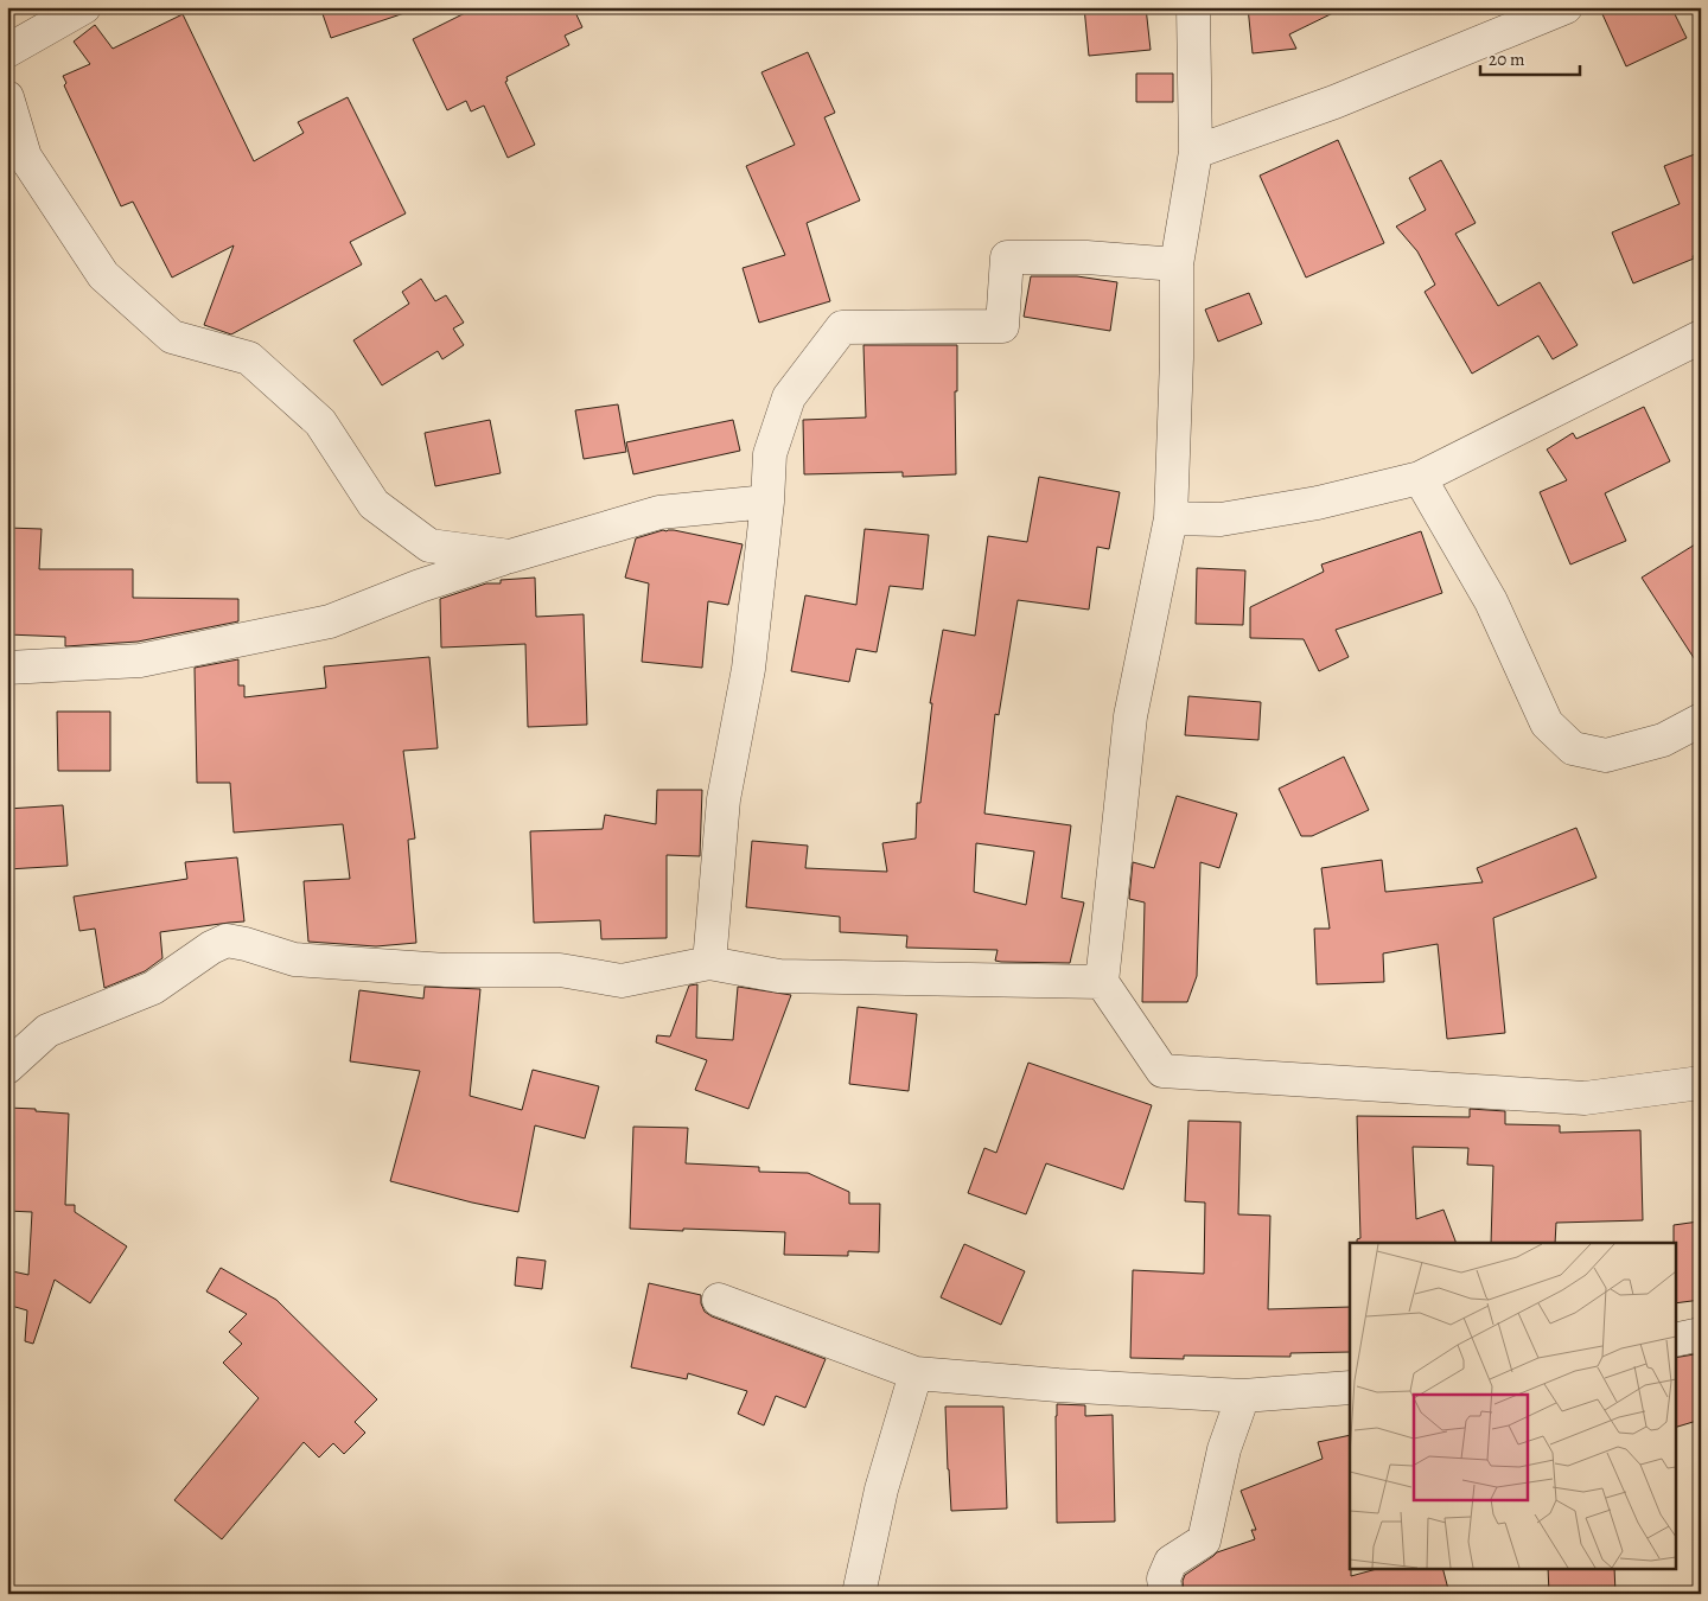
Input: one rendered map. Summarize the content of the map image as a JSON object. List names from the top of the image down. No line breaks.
{"scale_bar":"20 m"}
